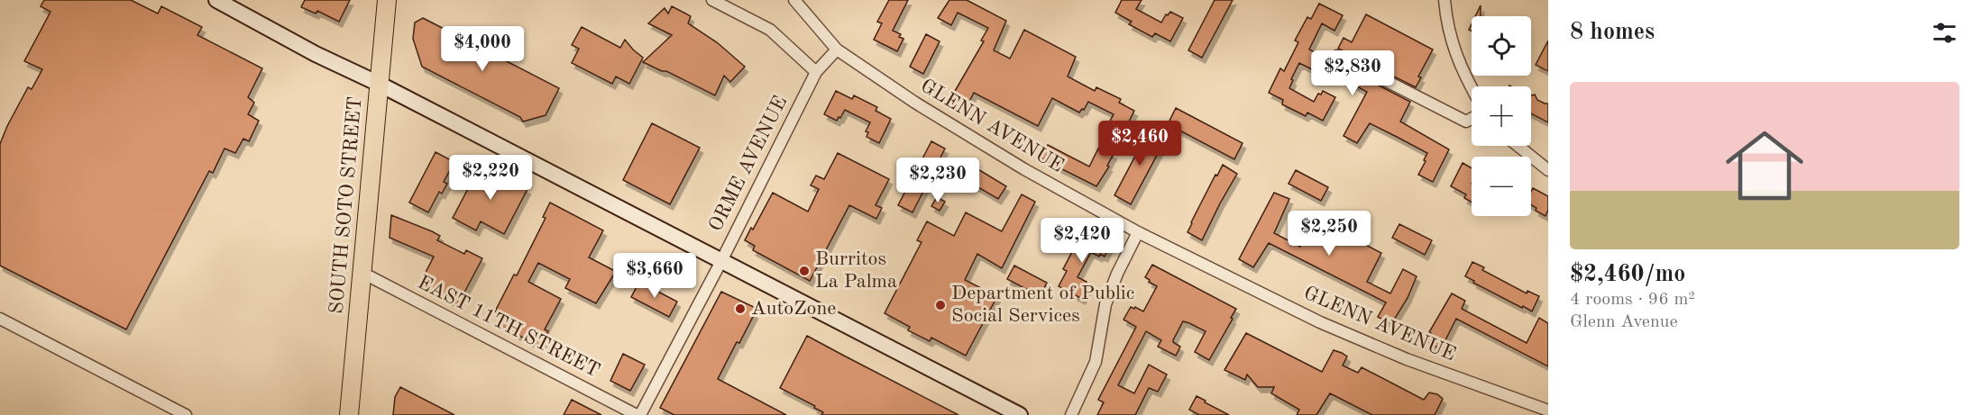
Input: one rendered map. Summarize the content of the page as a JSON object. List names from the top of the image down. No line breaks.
{"streets":{"main road":["SOUTH SOTO STREET"],"street":["GLENN AVENUE","ORME AVENUE","EAST 11TH STREET"]},"crossings":[["GLENN AVENUE","ORME AVENUE"],["ORME AVENUE","EAST 11TH STREET"],["SOUTH SOTO STREET","EAST 11TH STREET"]],"places":["Burritos La Palma","Department of Public Social Services","AutoZone"],"page":{"heading":"8 homes","map_buttons":["+","−"],"price":["$4,000","$2,830","$2,460","$2,220","$2,230","$2,250","$2,420","$3,660"],"list":[{"name":"$2,460/mo","note":"4 rooms · 96 m² · Glenn Avenue"}]}}
